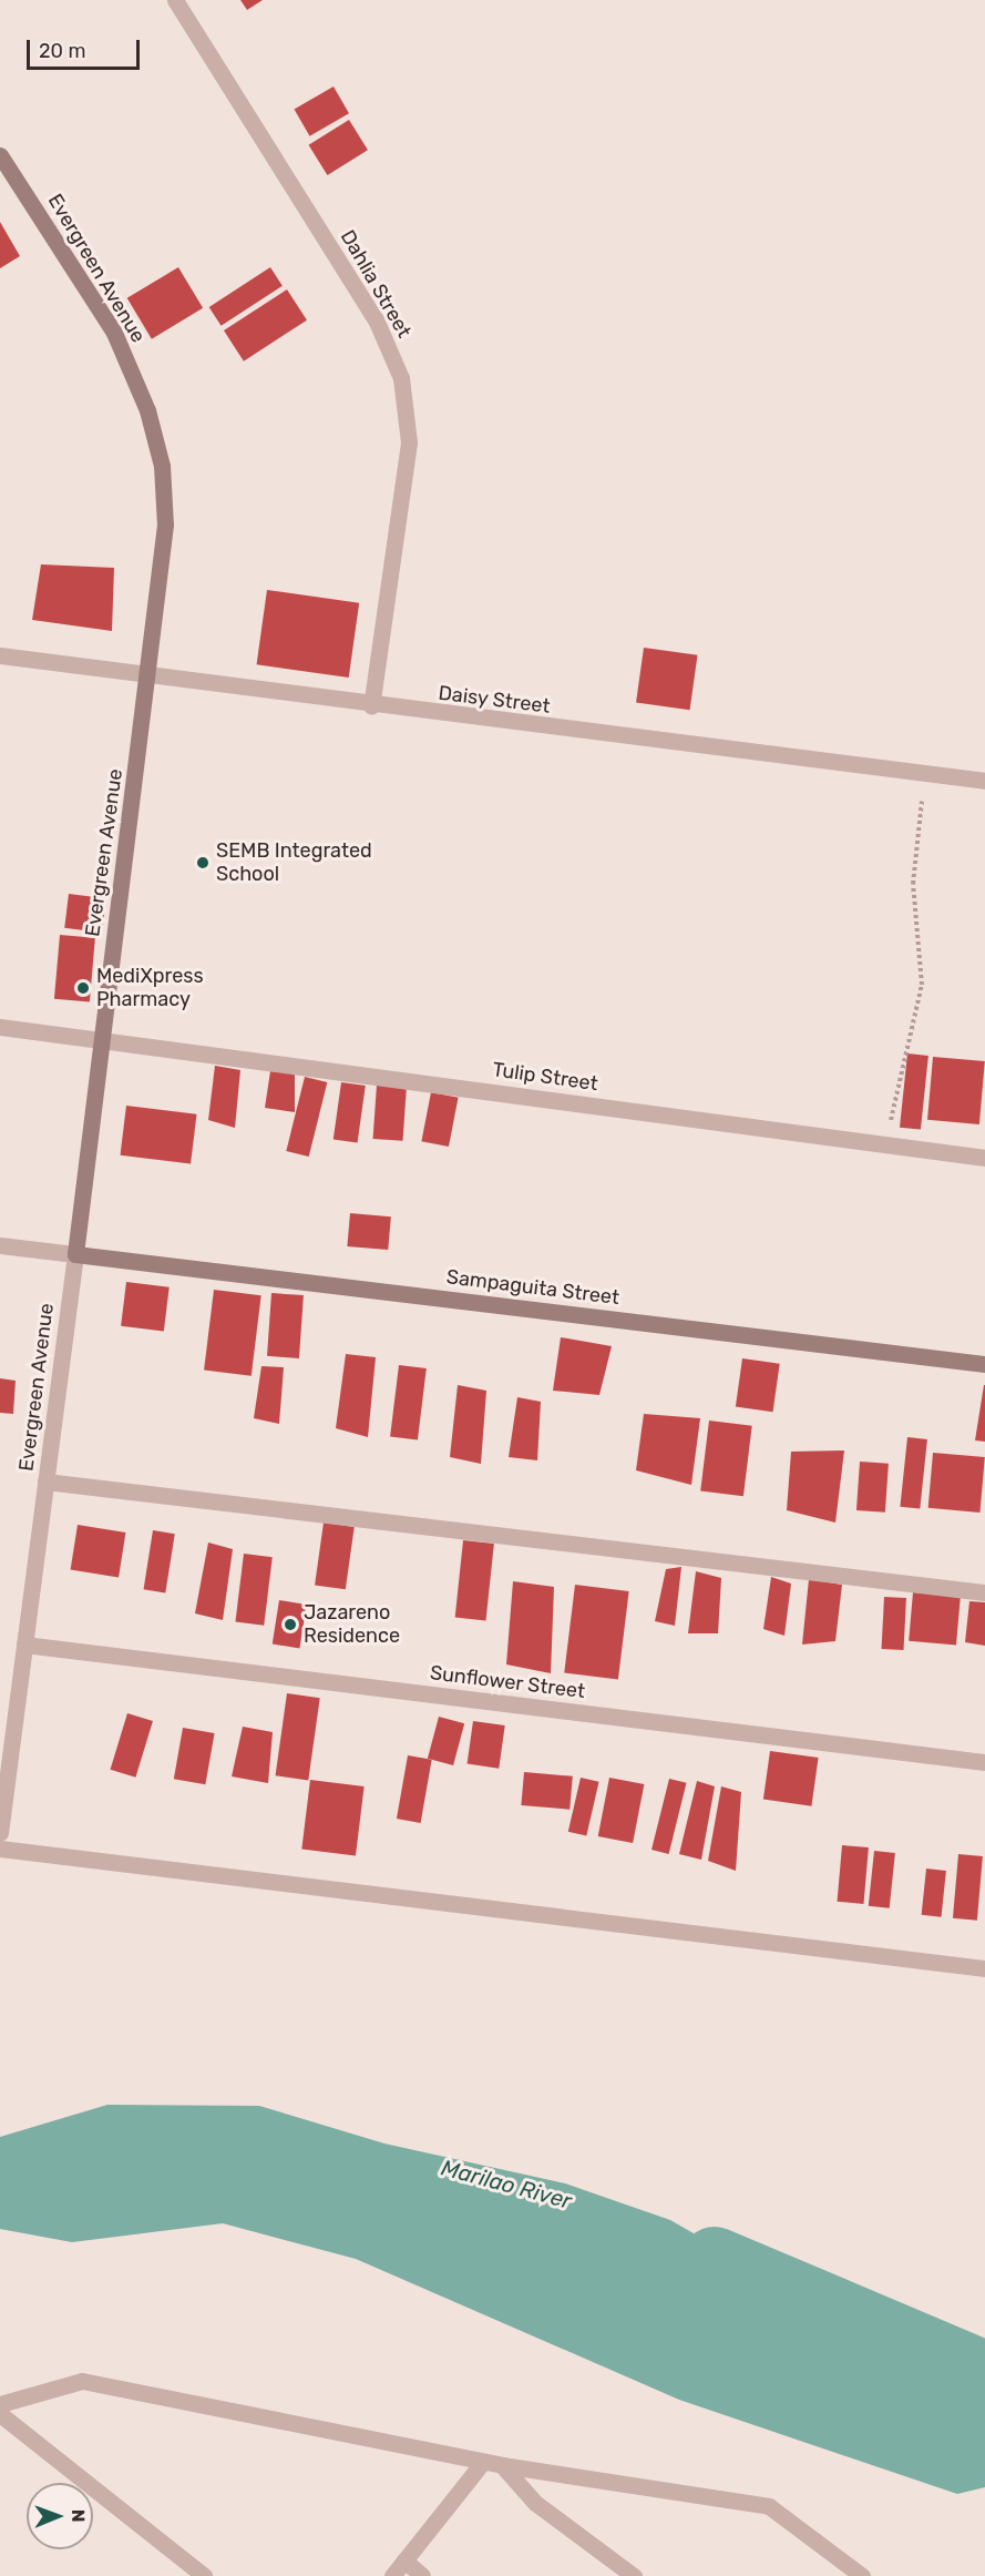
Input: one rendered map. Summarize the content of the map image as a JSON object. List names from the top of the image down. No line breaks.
{"streets":{"street":["Evergreen Avenue","Dahlia Street","Daisy Street","Tulip Street","Sampaguita Street","Sunflower Street"]},"crossings":[["Evergreen Avenue","Daisy Street"],["Evergreen Avenue","Tulip Street"],["Evergreen Avenue","Sampaguita Street"],["Evergreen Avenue","Sunflower Street"],["Dahlia Street","Daisy Street"]],"water":["Marilao River"],"places":["SEMB Integrated School","MediXpress Pharmacy","Jazareno Residence"],"scale_bar":"20 m","north":"right"}
